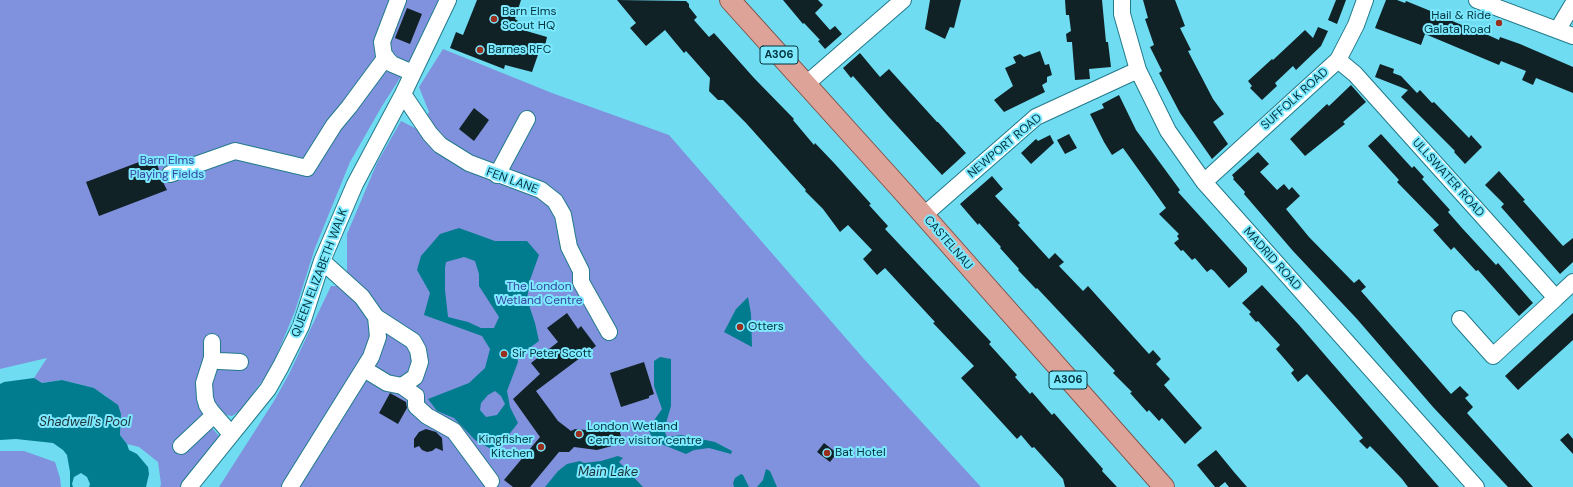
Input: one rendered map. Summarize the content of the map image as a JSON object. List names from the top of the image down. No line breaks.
{"streets":{"main road":["A306","CASTELNAU"],"street":["SUFFOLK ROAD","NEWPORT ROAD","ULLSWATER ROAD","FEN LANE","MADRID ROAD","QUEEN ELIZABETH WALK"]},"crossings":[["SUFFOLK ROAD","ULLSWATER ROAD"],["SUFFOLK ROAD","MADRID ROAD"],["NEWPORT ROAD","CASTELNAU"],["NEWPORT ROAD","MADRID ROAD"],["FEN LANE","QUEEN ELIZABETH WALK"]],"water":["Shadwell's Pool","Main Lake"],"parks":["Barn Elms Playing Fields","The London Wetland Centre"],"places":["Barn Elms Scout HQ","Hail & Ride Galata Road","Barnes RFC","Otters","Sir Peter Scott","London Wetland Centre visitor centre","Kingfisher Kitchen","Bat Hotel"]}
